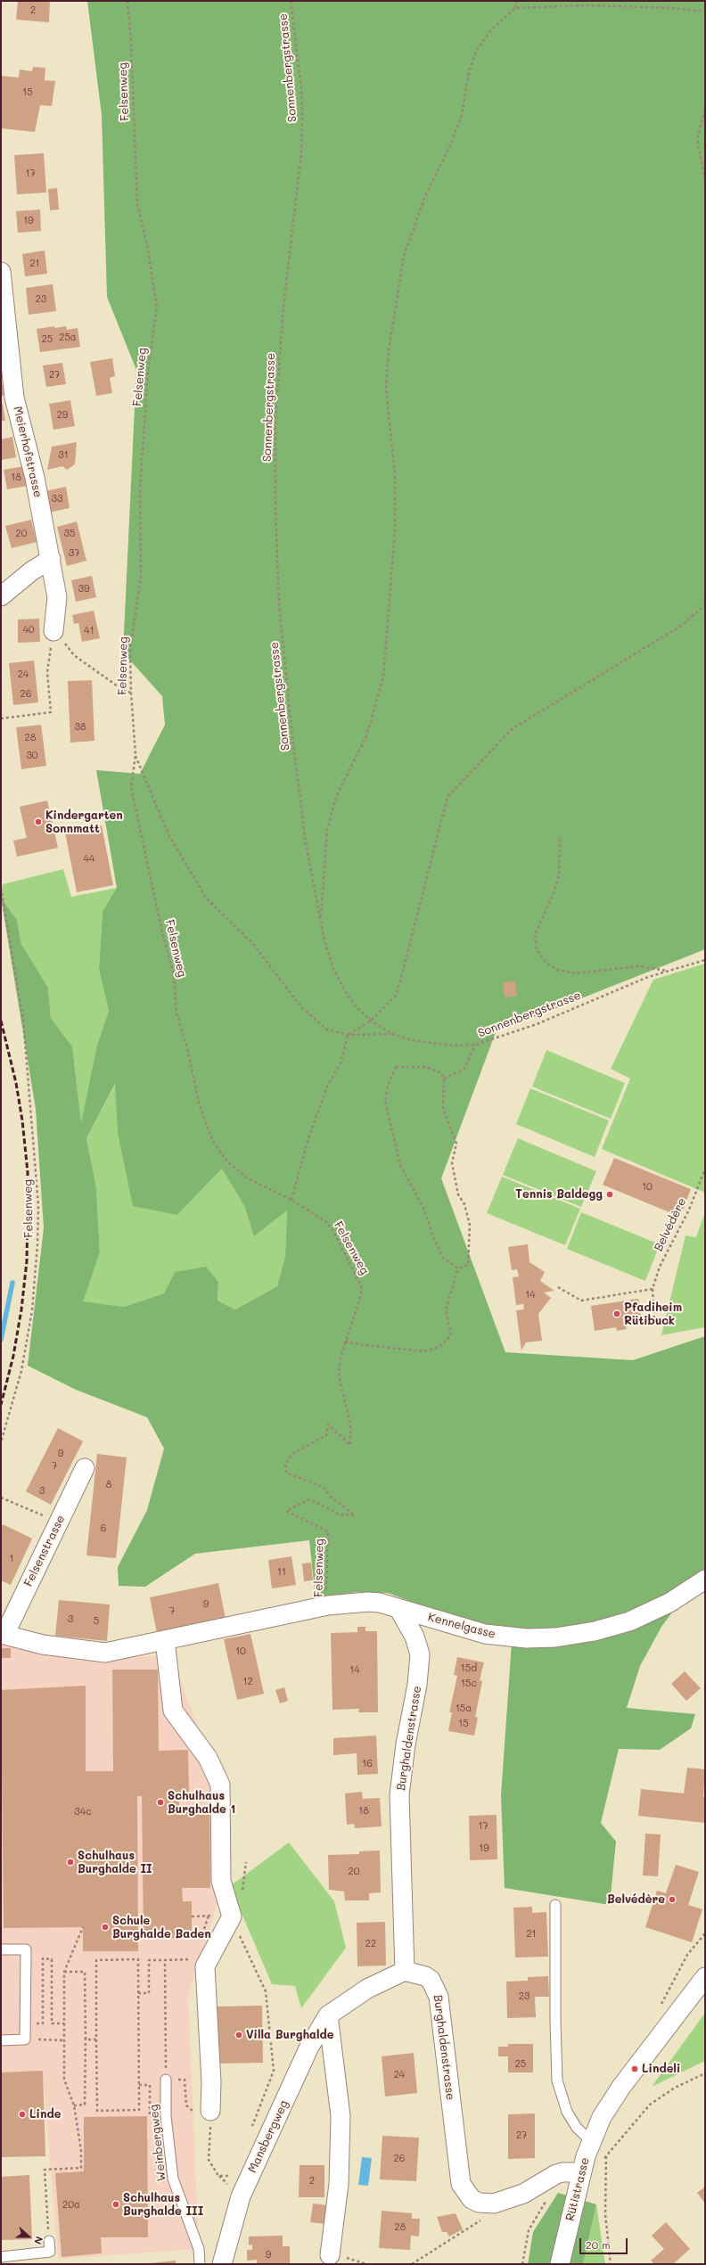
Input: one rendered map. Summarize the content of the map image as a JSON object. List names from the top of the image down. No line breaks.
{"streets":{"street":["Meierhofstrasse","Felsenstrasse","Kennelgasse","Burghaldenstrasse","Mansbergweg","Rütistrasse"],"lane":["Weinbergweg"],"path":["Sonnenbergstrasse","Felsenweg","Belvédère"]},"crossings":[["Kennelgasse","Burghaldenstrasse"],["Burghaldenstrasse","Mansbergweg"],["Burghaldenstrasse","Rütistrasse"]],"places":["Kindergarten Sonnmatt","Tennis Baldegg","Pfadiheim Rütibuck","Schulhaus Burghalde 1","Schulhaus Burghalde II","Belvédère","Schule Burghalde Baden","Villa Burghalde","Lindeli","Linde","Schulhaus Burghalde III"],"house_numbers":["2","15","17","19","21","23","25a","25","27","29","31","18","33","20","35","37","39","40","41","24","26","38","28","30","44","10","14","9","7","8","3","6","1","11","9","7","3","5","10","15d","14","12","15c","15a","15","16","18","34c","17","19","20","21","22","23","25","24","27","26","2","20a","28","9"],"scale_bar":"20 m","north":"right"}
